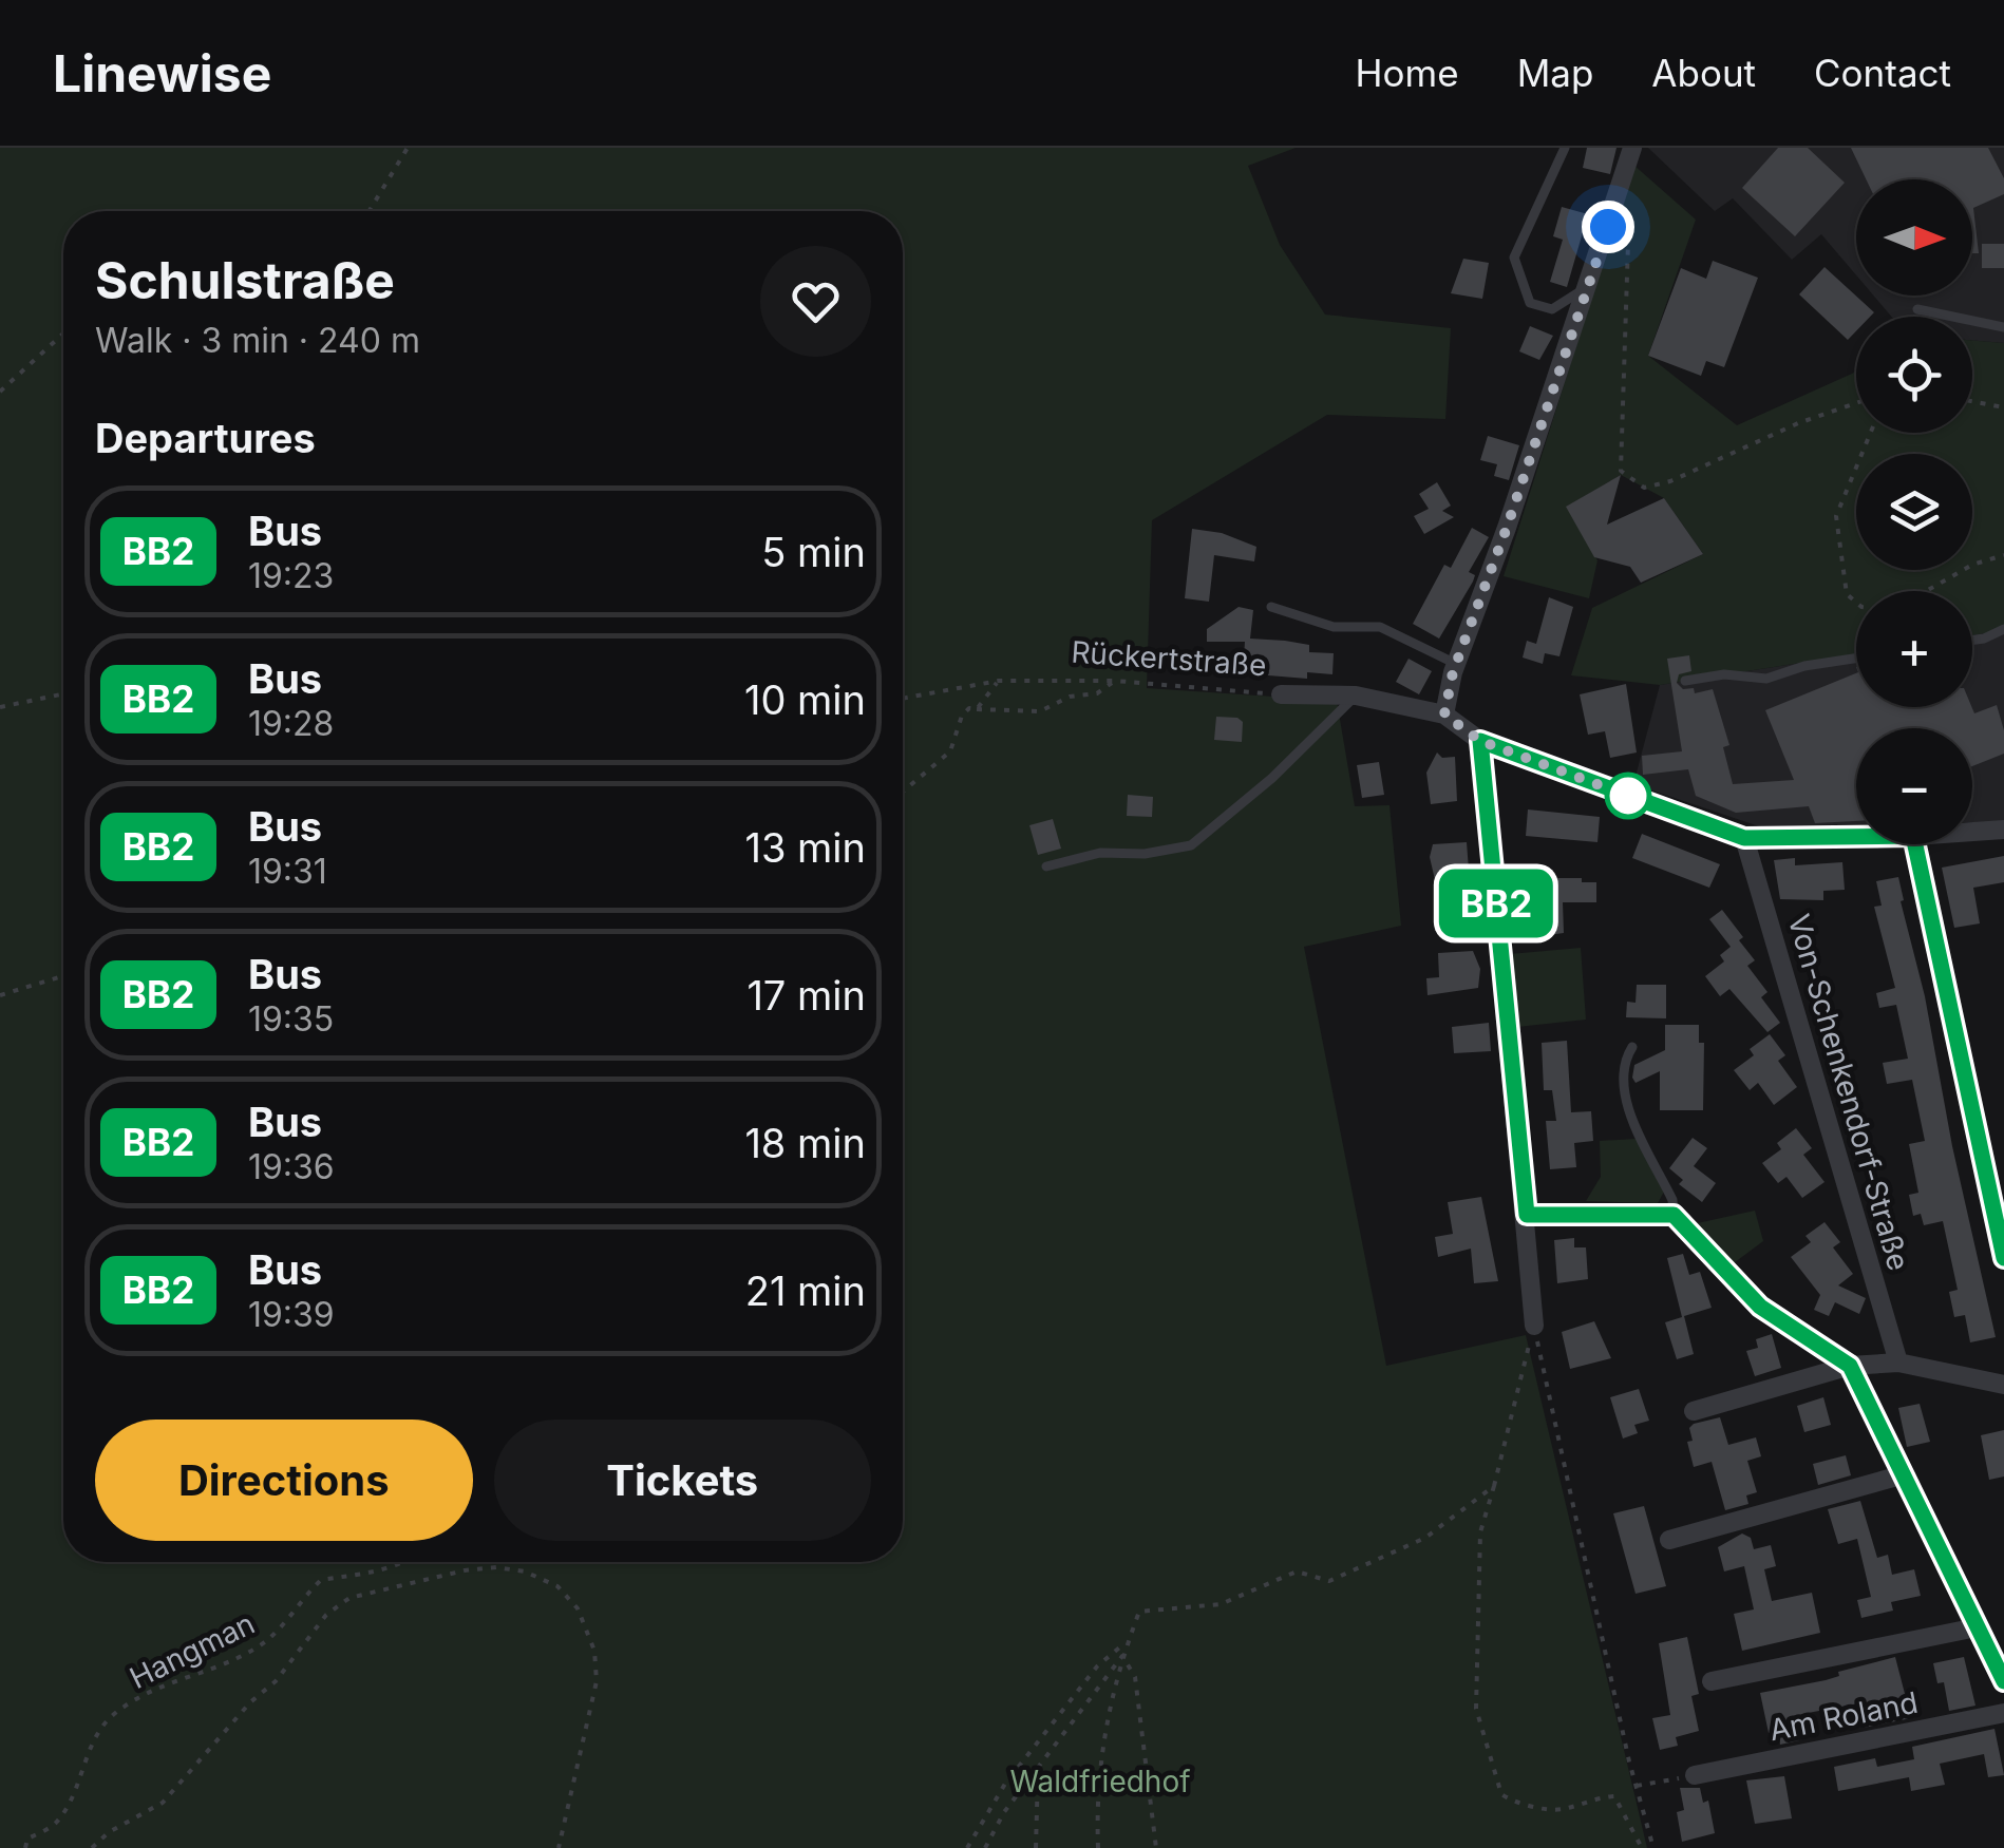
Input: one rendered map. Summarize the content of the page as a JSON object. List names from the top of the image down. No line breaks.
{"streets":{"street":["Rückertstraße","Von-Schenkendorf-Straße","Am Roland"],"path":["Hangman"]},"parks":["Waldfriedhof"],"lines":["bus line BB2"],"north":"right","page":{"header":"Linewise","nav":["Home","Map","About","Contact"],"on_map":"BB2","map_buttons":["+","−"],"heading":[["Schulstraße","Walk · 3 min · 240 m"],"Departures"],"list":[{"mark":"BB2","name":"Bus","note":"19:23","value":"5 min"},{"mark":"BB2","name":"Bus","note":"19:28","value":"10 min"},{"mark":"BB2","name":"Bus","note":"19:31","value":"13 min"},{"mark":"BB2","name":"Bus","note":"19:35","value":"17 min"},{"mark":"BB2","name":"Bus","note":"19:36","value":"18 min"},{"mark":"BB2","name":"Bus","note":"19:39","value":"21 min"}],"buttons":["Directions","Tickets"]}}
